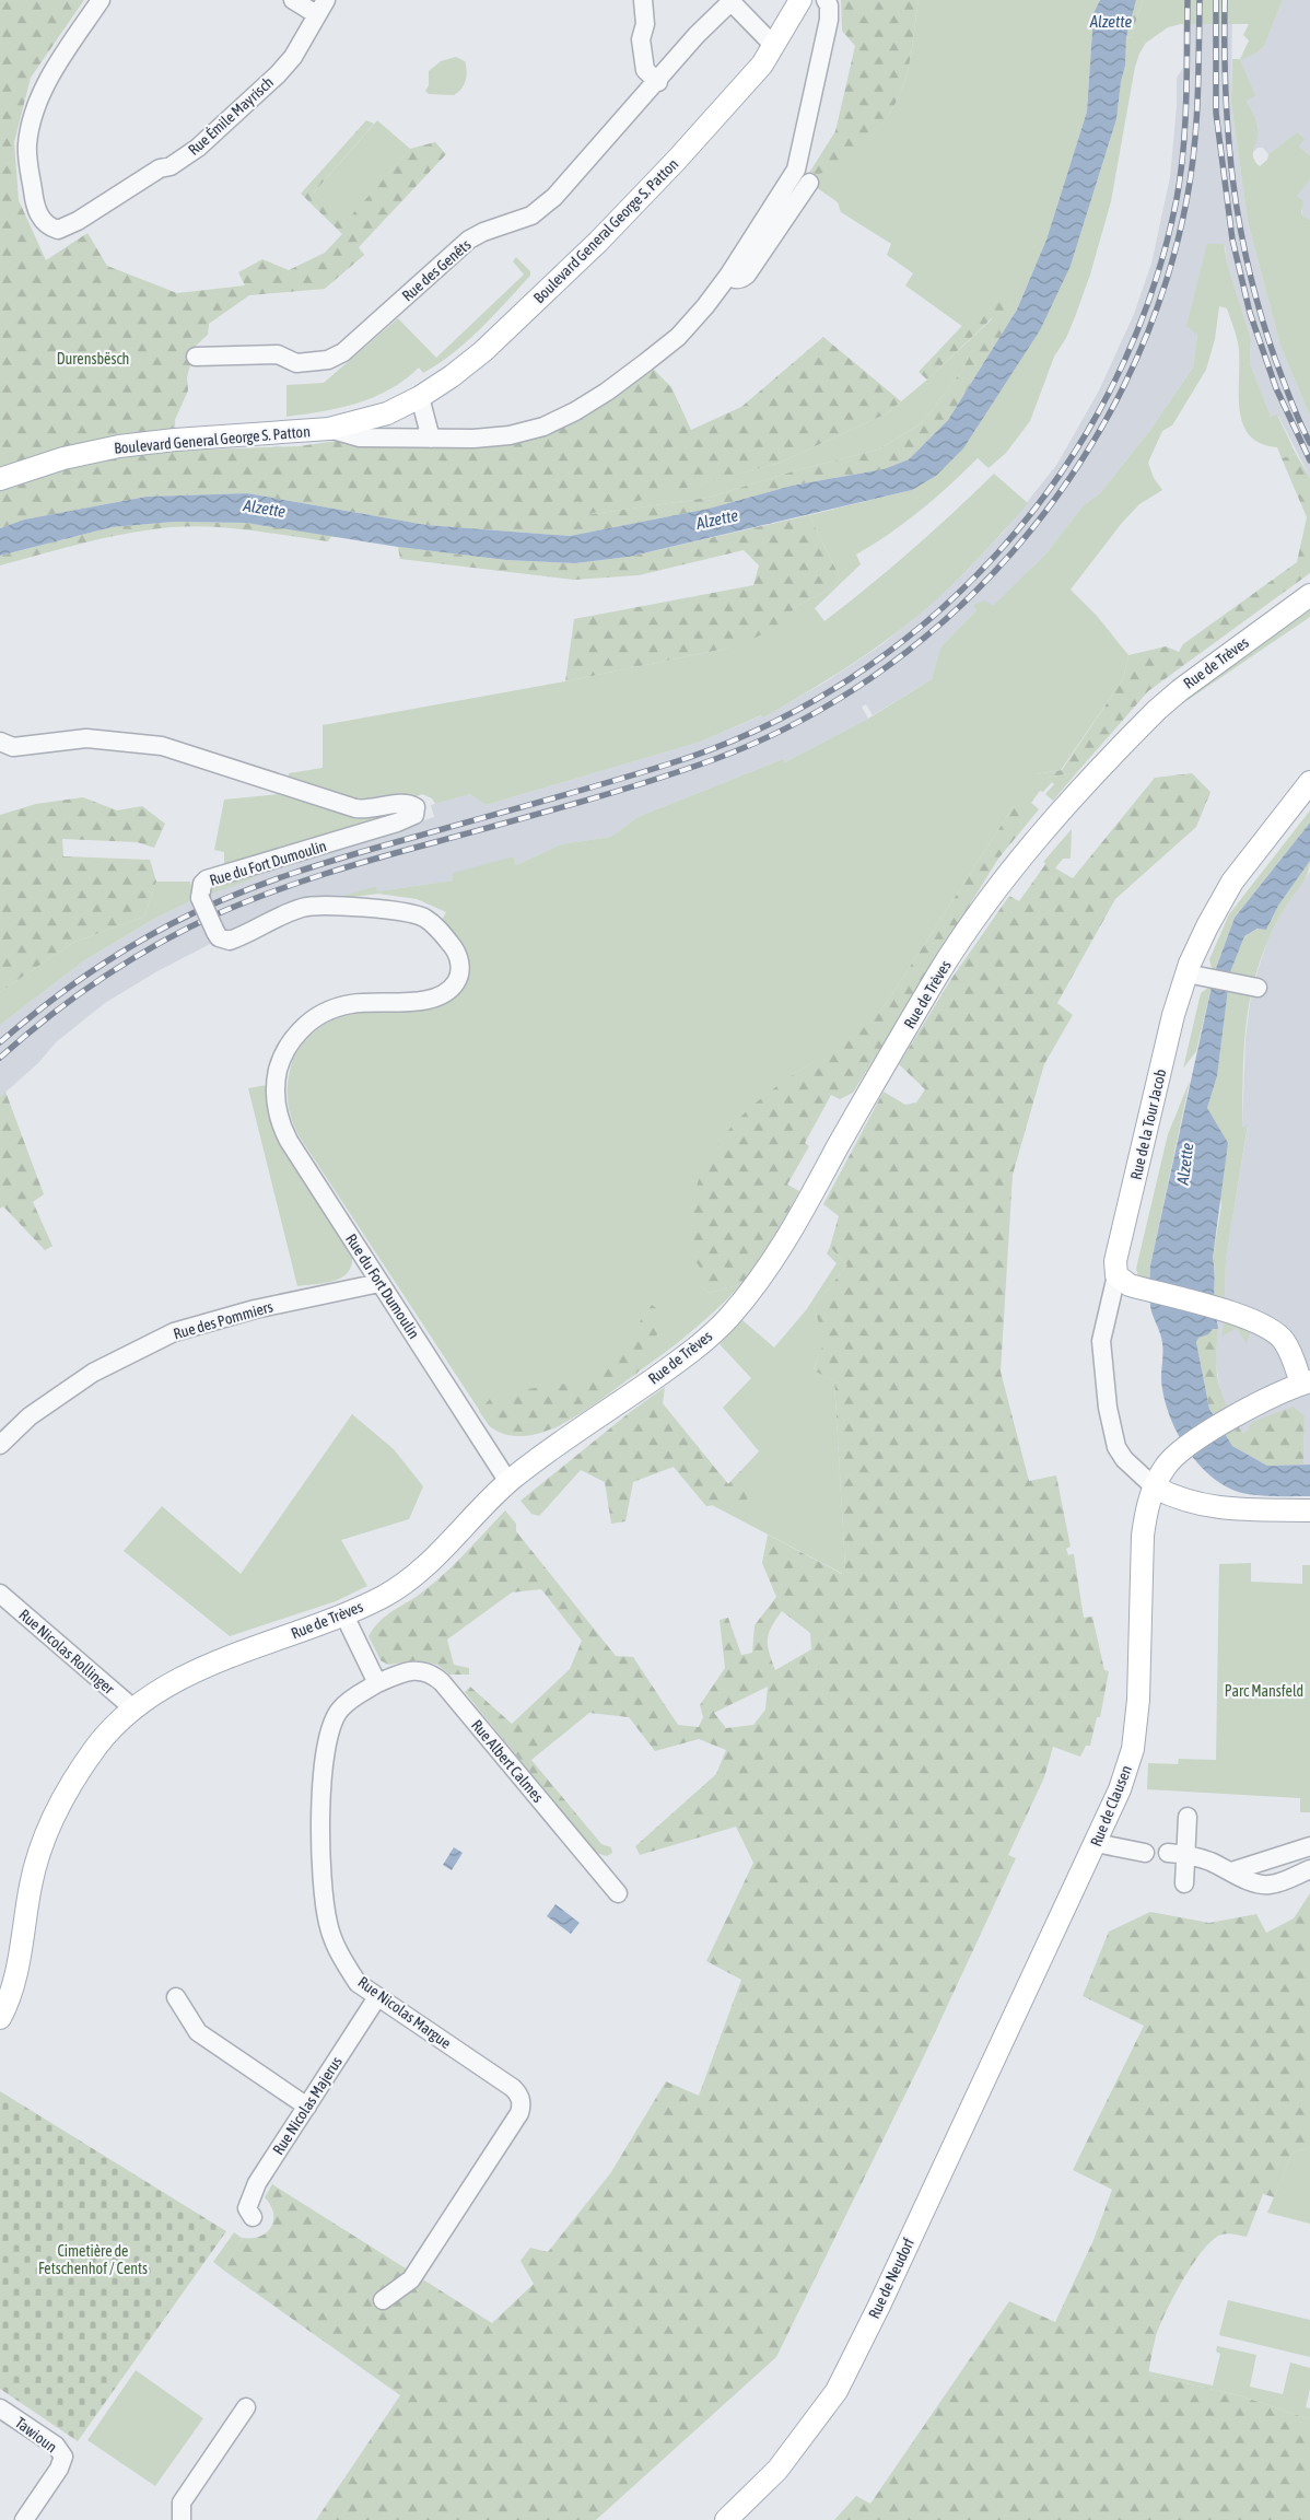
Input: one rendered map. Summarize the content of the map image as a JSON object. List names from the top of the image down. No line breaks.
{"streets":{"main road":["Boulevard General George S. Patton","Rue de Trèves","Rue de la Tour Jacob","Rue de Clausen","Rue de Neudorf"],"street":["Rue Émile Mayrisch","Rue des Genêts","Rue du Fort Dumoulin","Rue des Pommiers","Rue Nicolas Rollinger","Rue Albert Calmes","Rue Nicolas Margue","Rue Nicolas Majerus","Tawioun"]},"crossings":[["Rue de Trèves","Rue du Fort Dumoulin"],["Rue de Trèves","Rue Nicolas Rollinger"],["Rue du Fort Dumoulin","Rue des Pommiers"],["Rue de la Tour Jacob","Rue de Clausen"],["Rue Albert Calmes","Rue Nicolas Margue"],["Rue de Clausen","Rue de Neudorf"],["Rue Nicolas Margue","Rue Nicolas Majerus"]],"water":["Alzette"],"parks":["Durensbësch","Parc Mansfeld","Cimetière de Fetschenhof / Cents"]}
